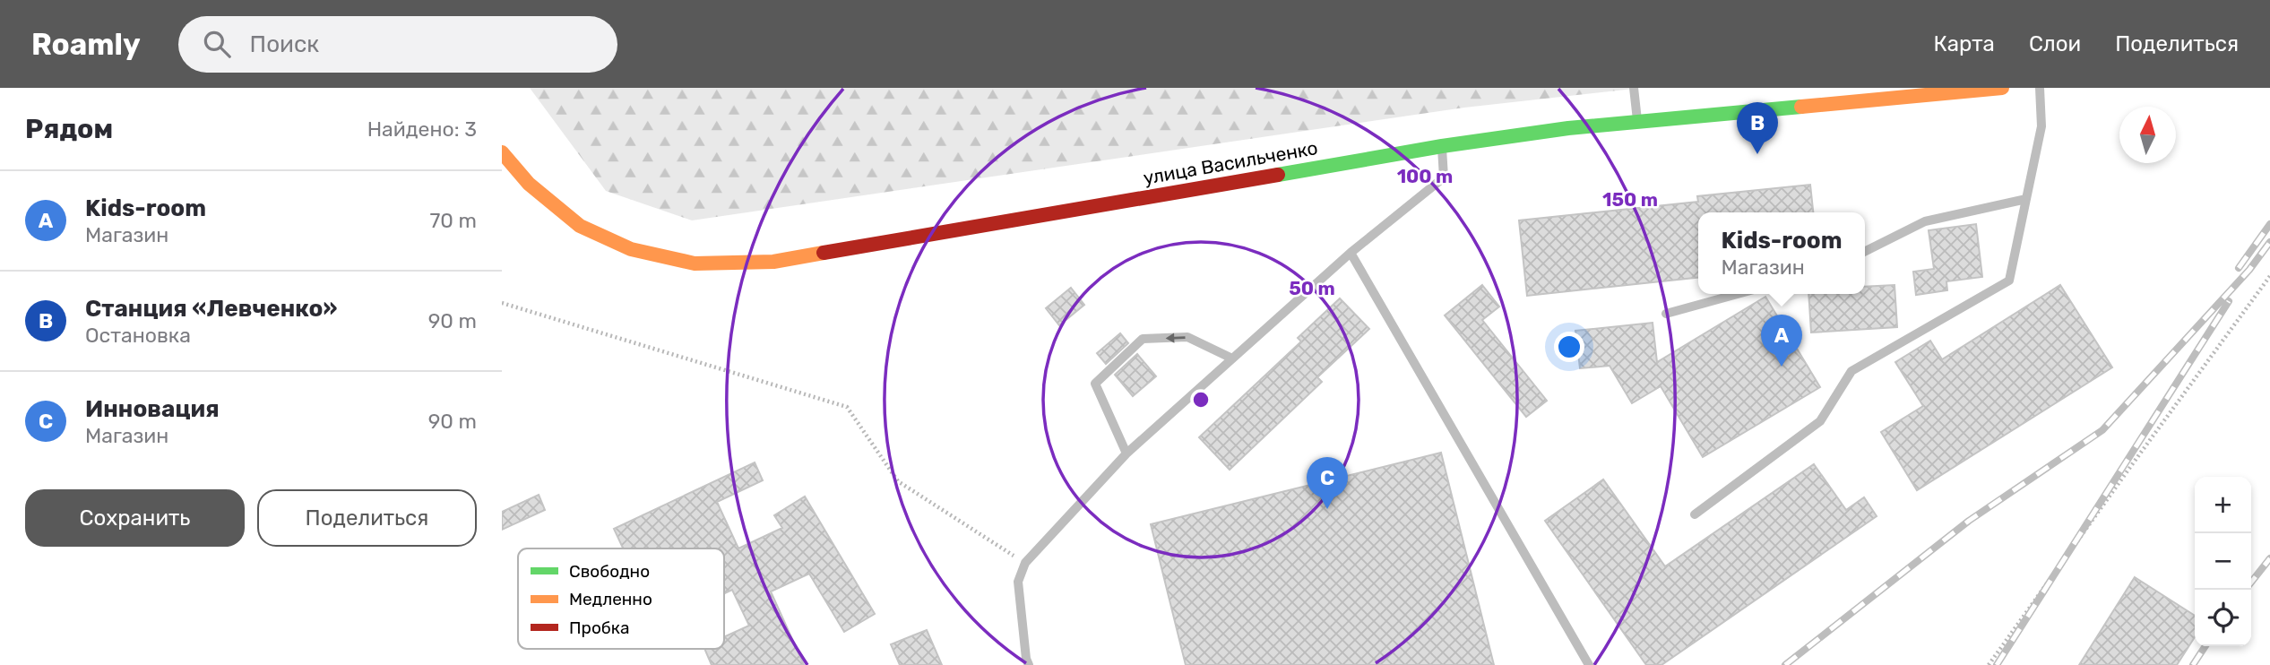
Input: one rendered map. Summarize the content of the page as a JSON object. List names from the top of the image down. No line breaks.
{"streets":{"main road":["улица Васильченко"]},"legend":["Свободно","Медленно","Пробка"],"north":"top","page":{"header":"Roamly","search":"Поиск","nav":["Карта","Слои","Поделиться"],"heading":["Рядом","Найдено: 3"],"pins":["B","A","C"],"list":[{"mark":"A","name":"Kids-room","note":"Магазин","value":"70 m"},{"mark":"B","name":"Станция «Левченко»","note":"Остановка","value":"90 m"},{"mark":"C","name":"Инновация","note":"Магазин","value":"90 m"}],"popup":["Kids-room","Магазин"],"buttons":["Сохранить","Поделиться"],"map_buttons":["+","−"]},"rings":["100 m","150 m","50 m"]}
